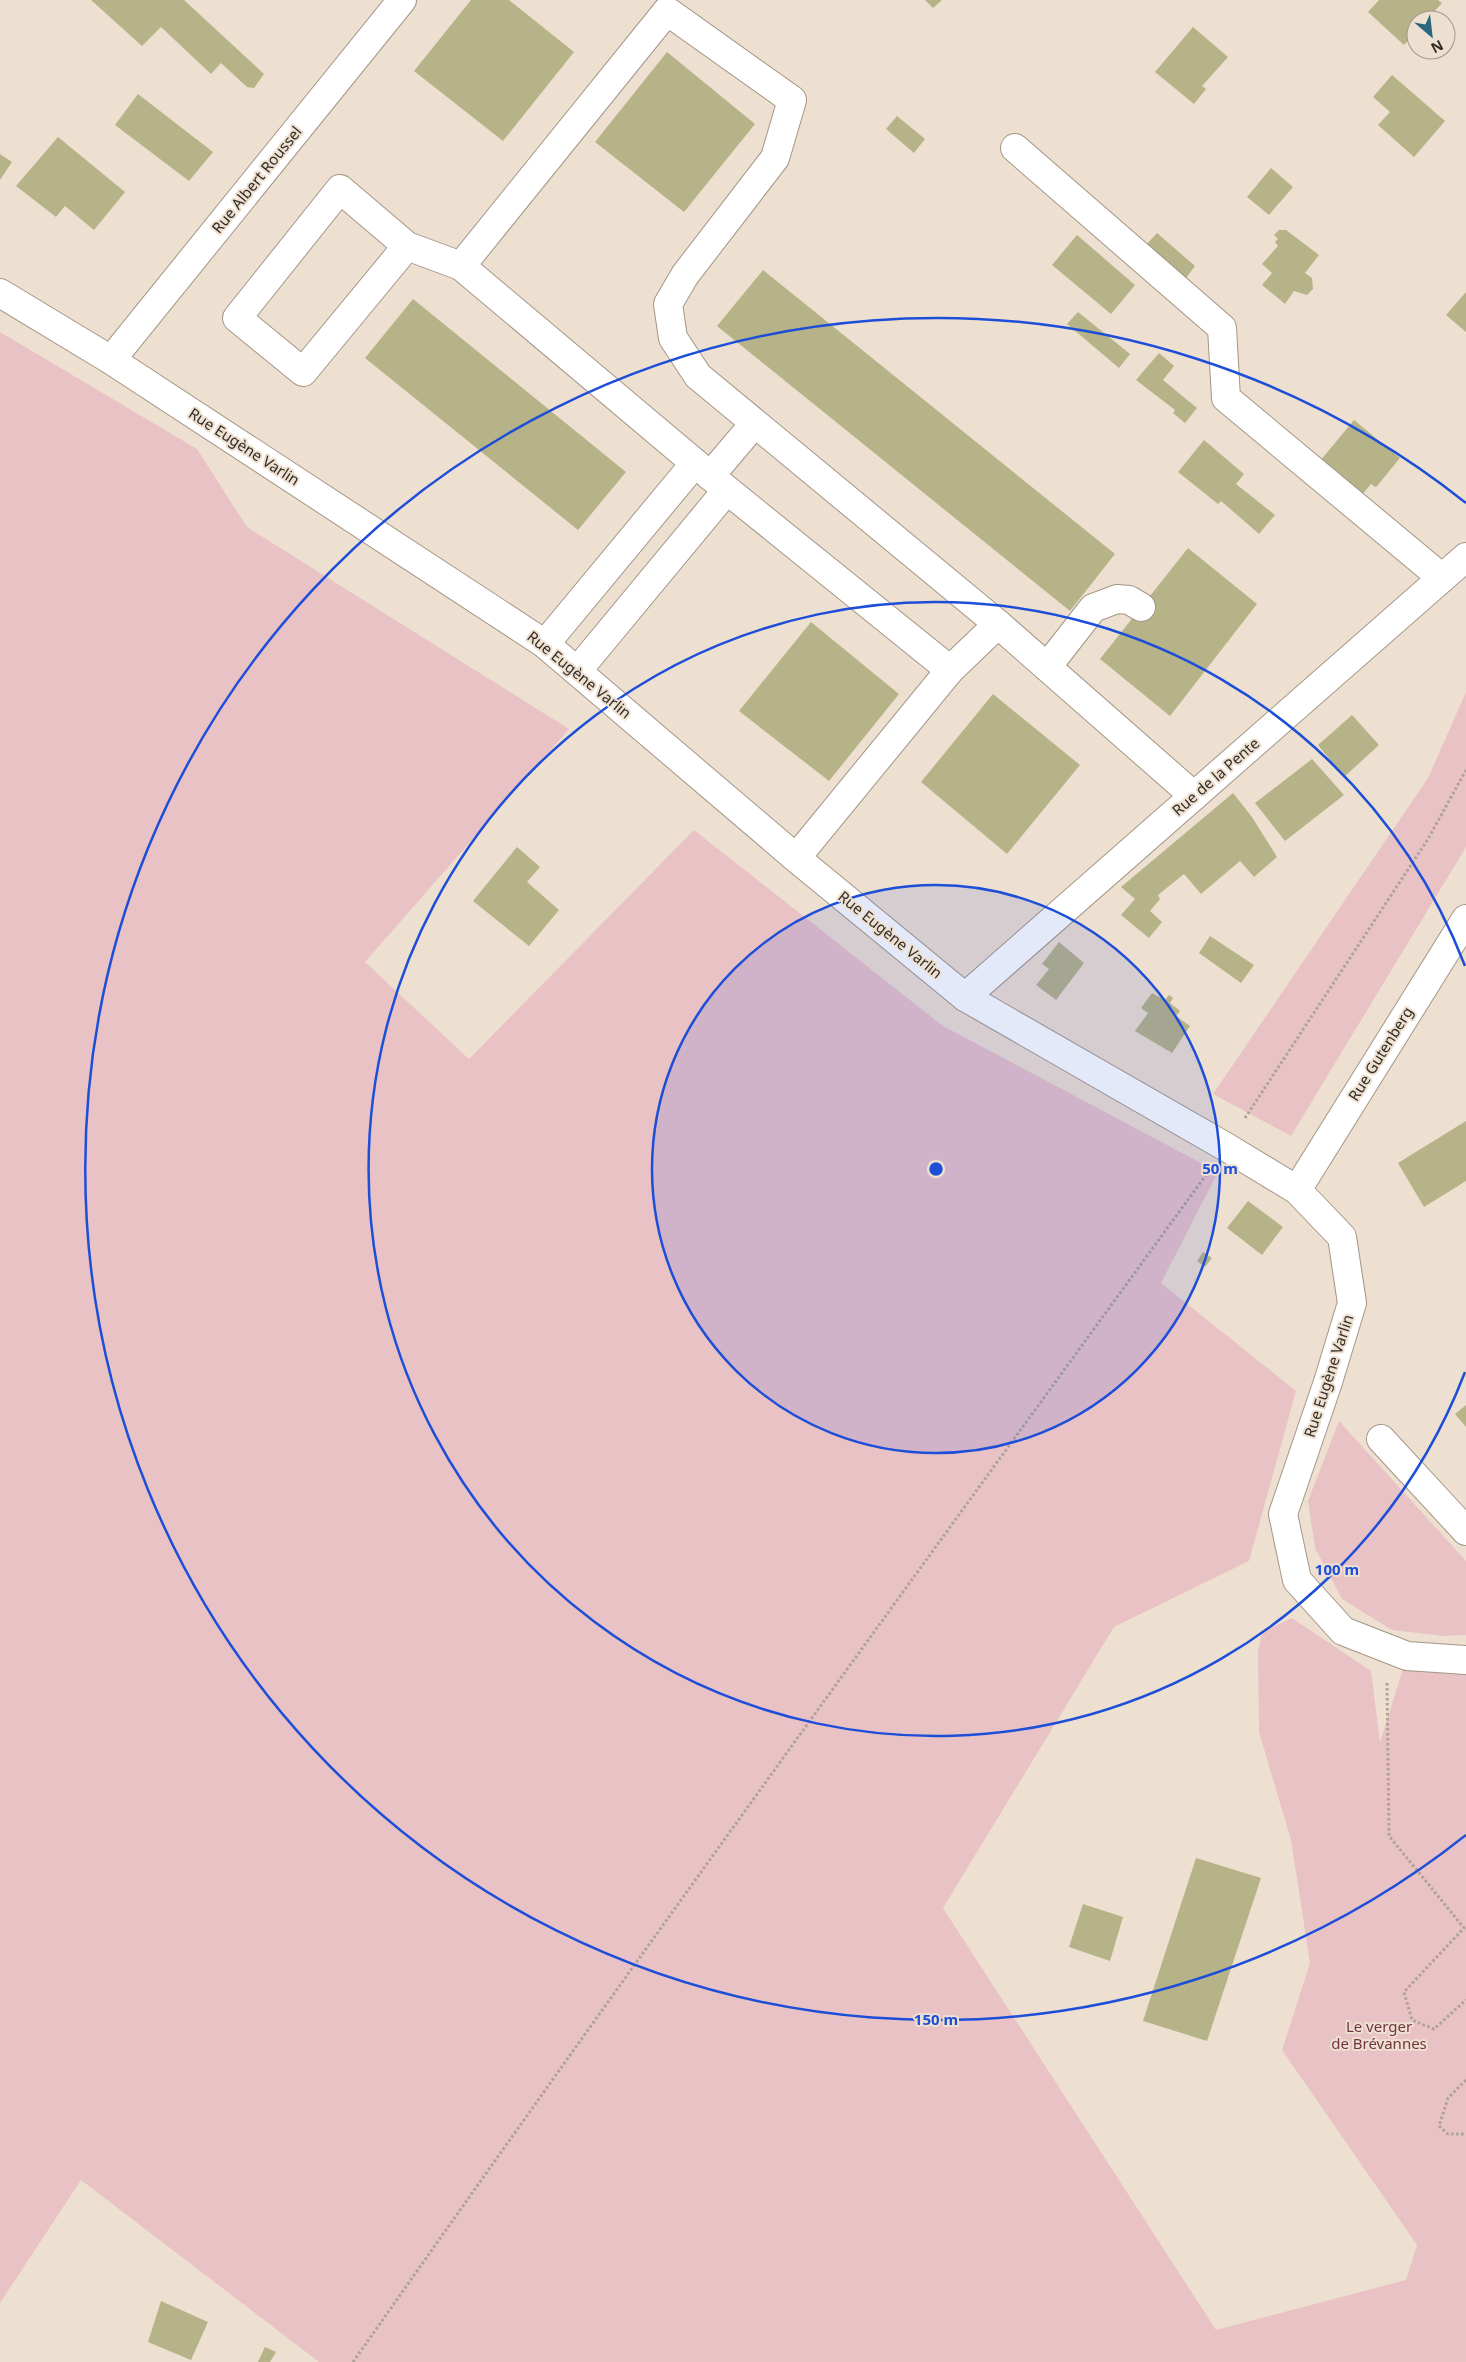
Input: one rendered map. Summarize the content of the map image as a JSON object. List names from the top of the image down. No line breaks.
{"streets":{"street":["Rue Albert Roussel","Rue Eugène Varlin","Rue de la Pente","Rue Gutenberg"]},"crossings":[["Rue Albert Roussel","Rue Eugène Varlin"],["Rue Eugène Varlin","Rue de la Pente"],["Rue Eugène Varlin","Rue Gutenberg"]],"parks":["Le verger de Brévannes"],"north":"bottom right","rings":["50 m","100 m","150 m"]}
